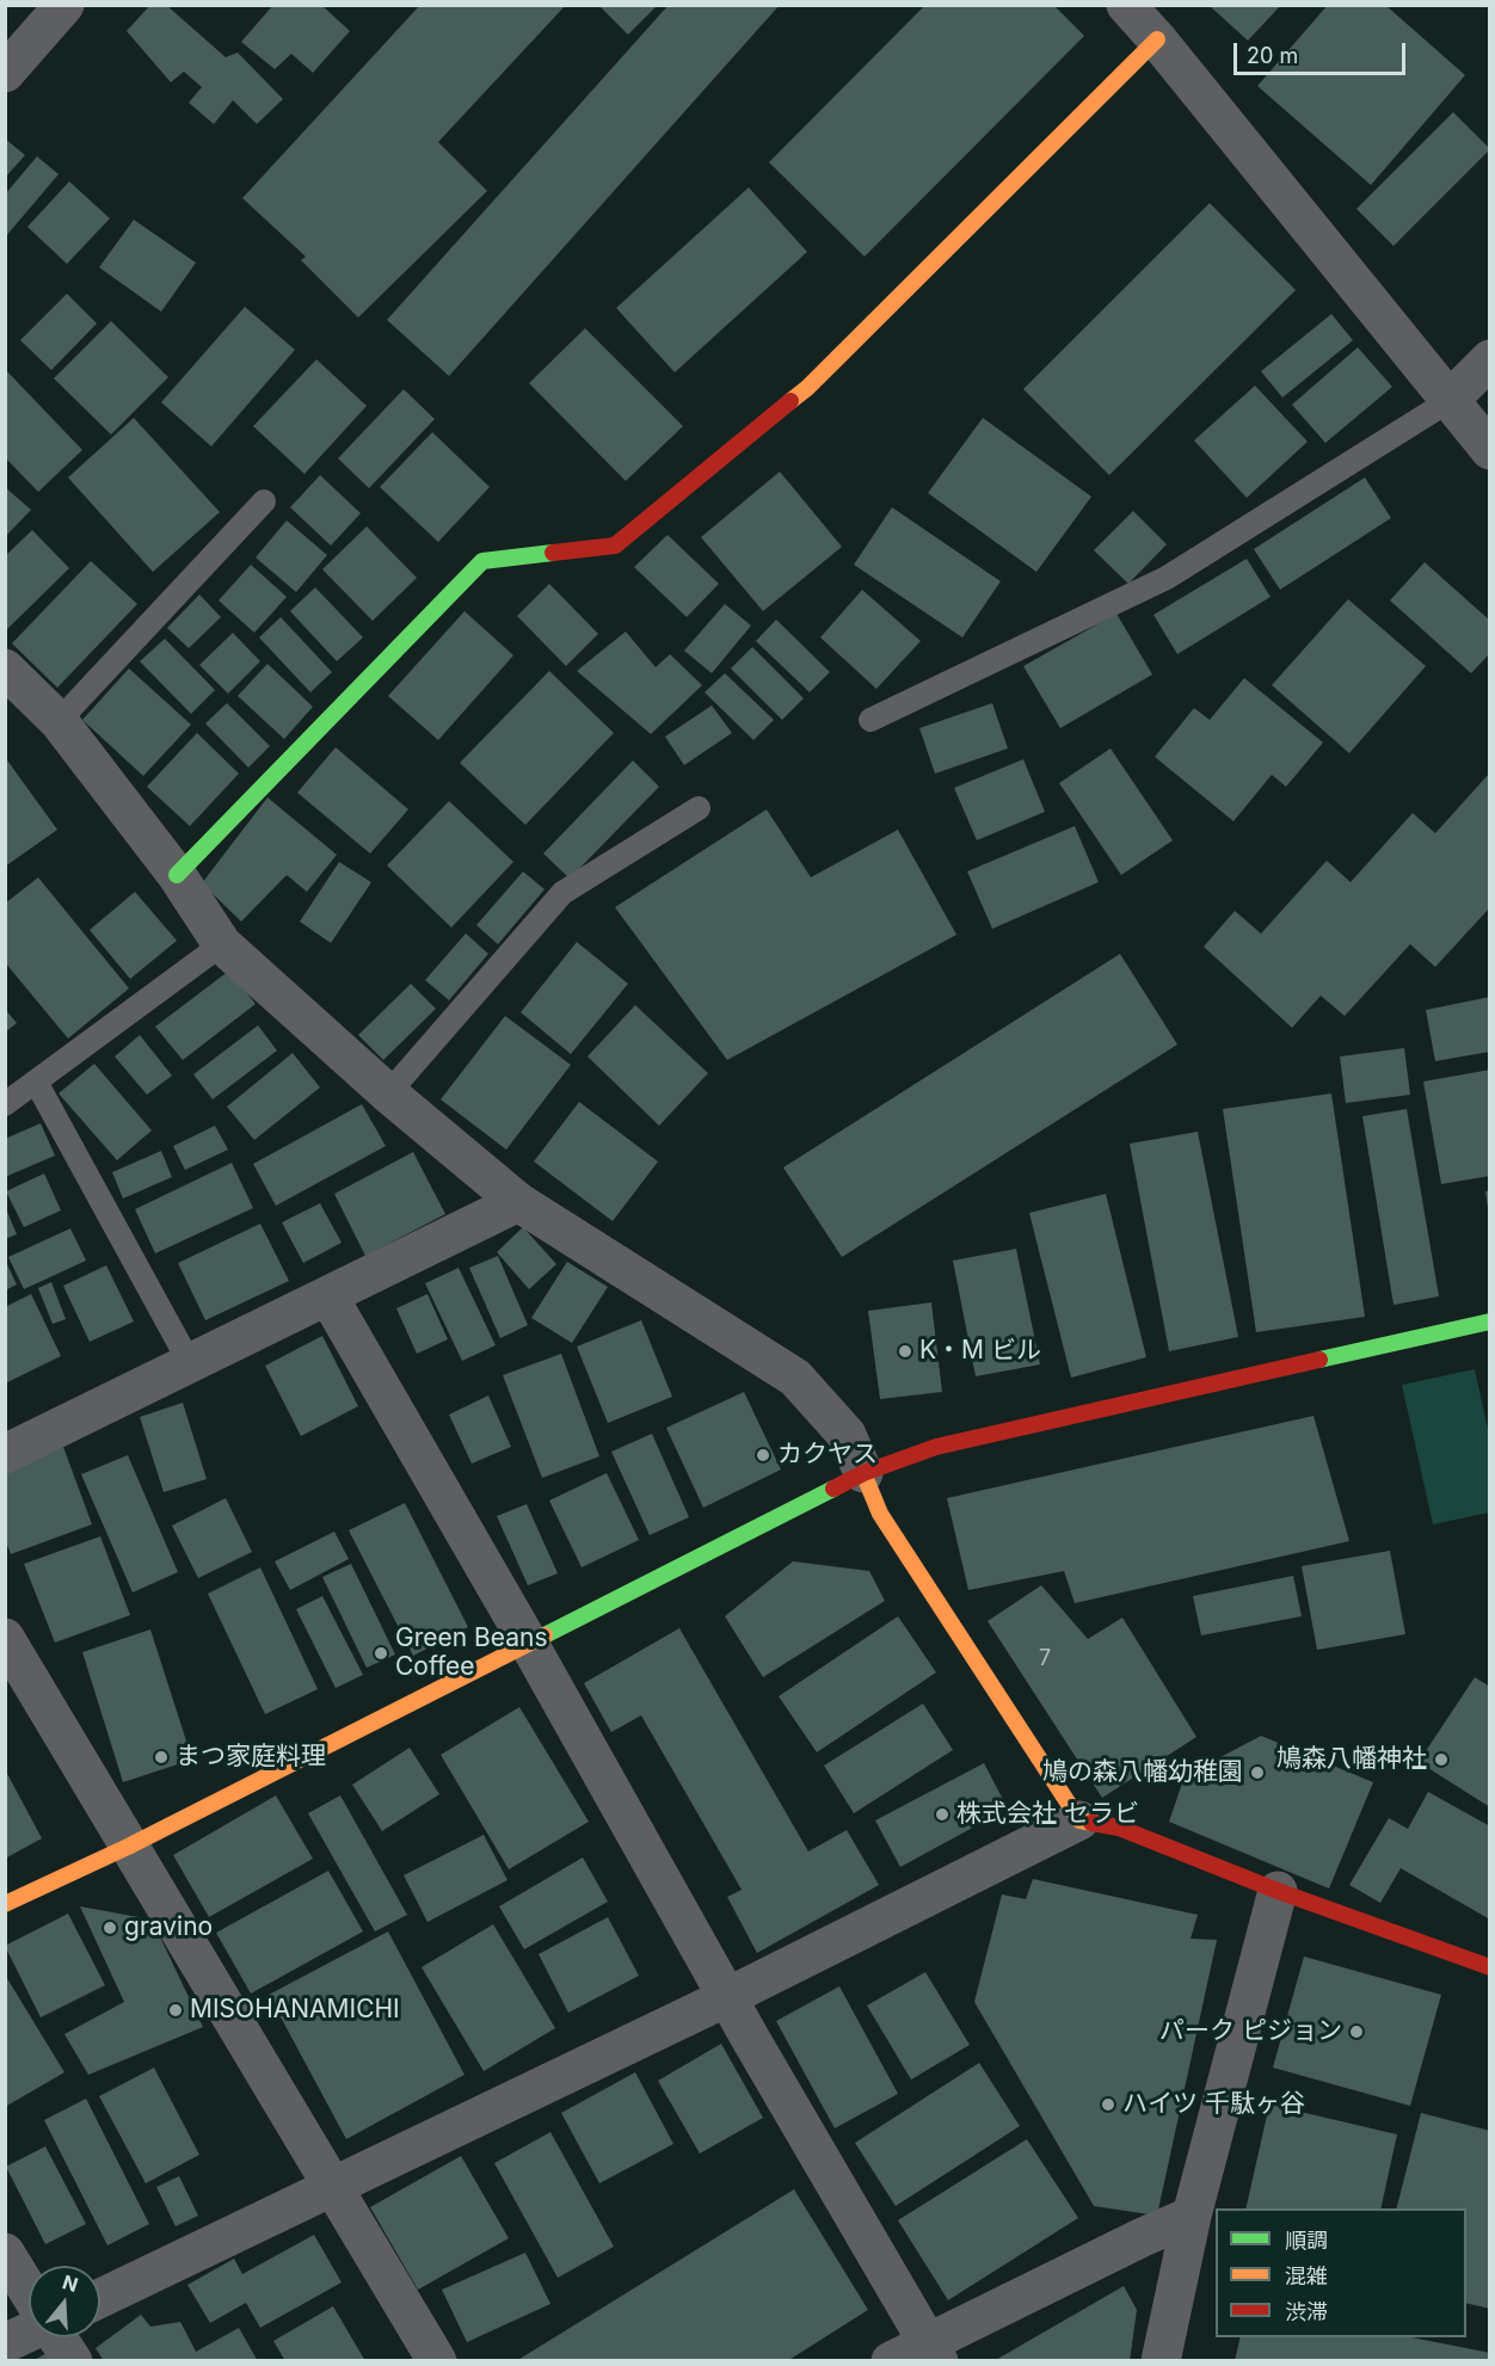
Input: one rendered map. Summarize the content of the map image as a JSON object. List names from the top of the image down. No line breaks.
{"places":["K・M ビル","カクヤス","Green Beans Coffee","まつ家庭料理","鳩森八幡神社","鳩の森八幡幼稚園","株式会社 セラビ","gravino","MISOHANAMICHI","パーク ピジョン","ハイツ 千駄ヶ谷"],"house_numbers":["7"],"legend":["順調","混雑","渋滞"],"scale_bar":"20 m","north":"top"}
